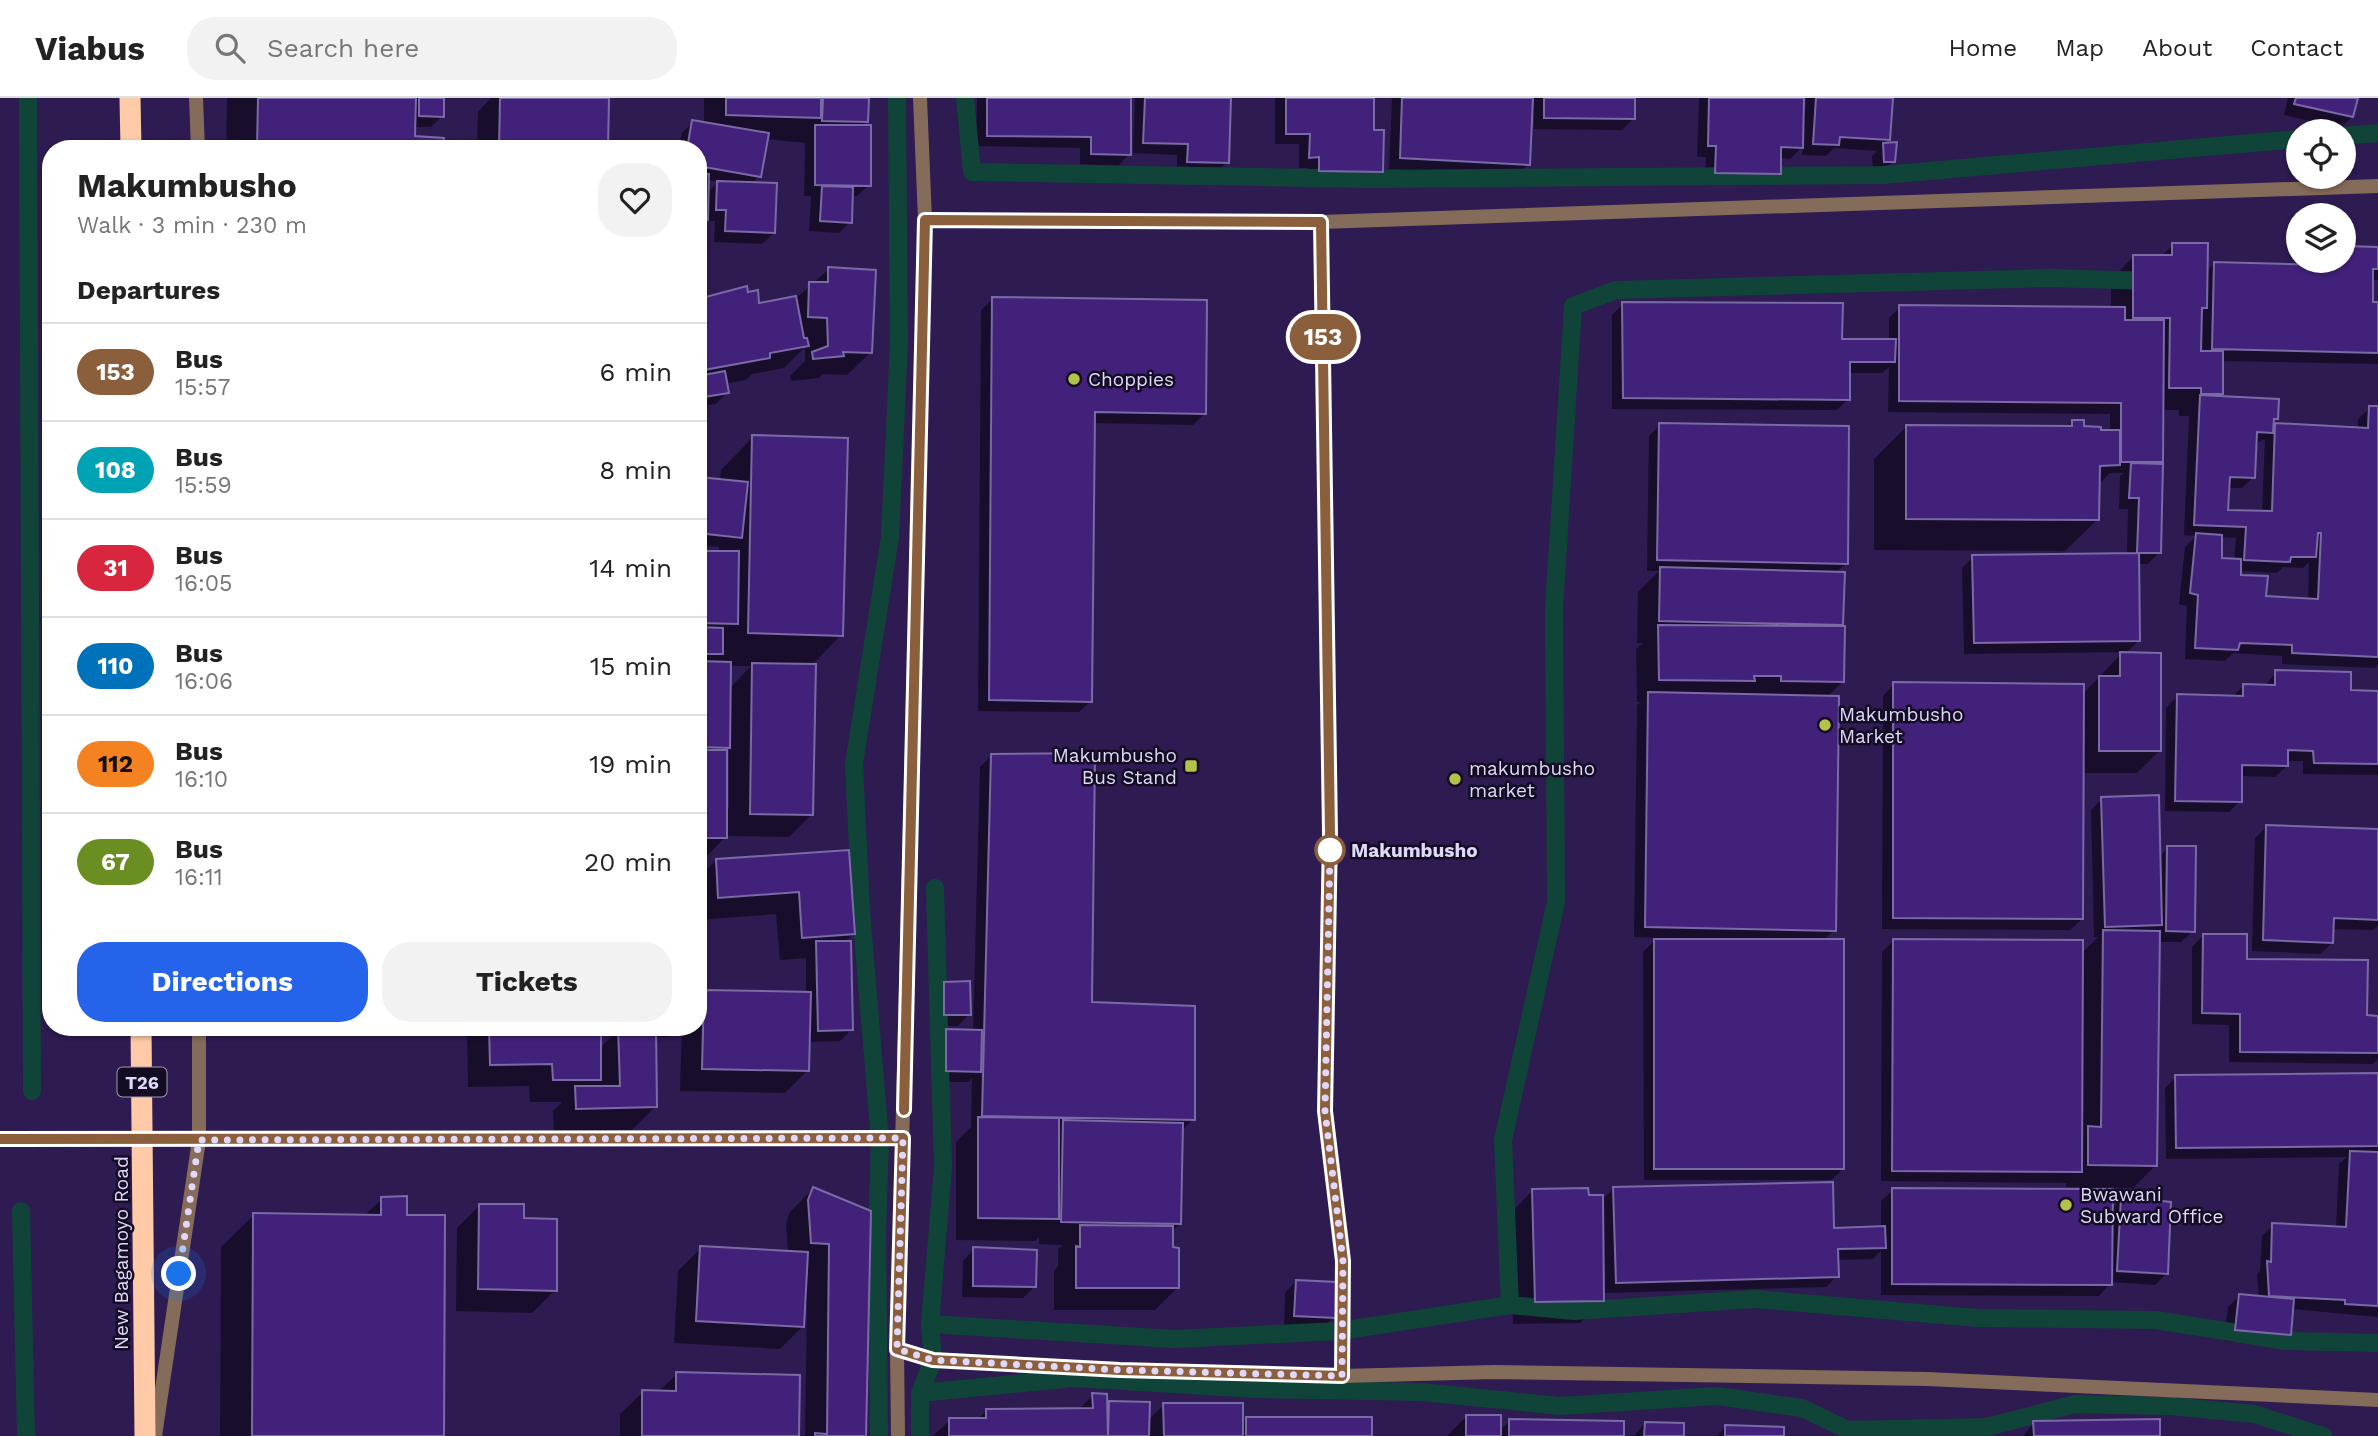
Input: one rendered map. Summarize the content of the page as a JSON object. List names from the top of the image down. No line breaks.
{"streets":{"highway":["T26","New Bagamoyo Road"]},"places":{"other":["Choppies","Makumbusho Market","makumbusho market","Makumbusho","Bwawani Subward Office"],"transit":["Makumbusho Bus Stand"]},"lines":["bus line 153"],"page":{"header":"Viabus","search":"Search here","nav":["Home","Map","About","Contact"],"on_map":"153","heading":[["Makumbusho","Walk · 3 min · 230 m"],"Departures"],"list":[{"mark":"153","name":"Bus","note":"15:57","value":"6 min"},{"mark":"108","name":"Bus","note":"15:59","value":"8 min"},{"mark":"31","name":"Bus","note":"16:05","value":"14 min"},{"mark":"110","name":"Bus","note":"16:06","value":"15 min"},{"mark":"112","name":"Bus","note":"16:10","value":"19 min"},{"mark":"67","name":"Bus","note":"16:11","value":"20 min"}],"buttons":["Directions","Tickets"]}}
